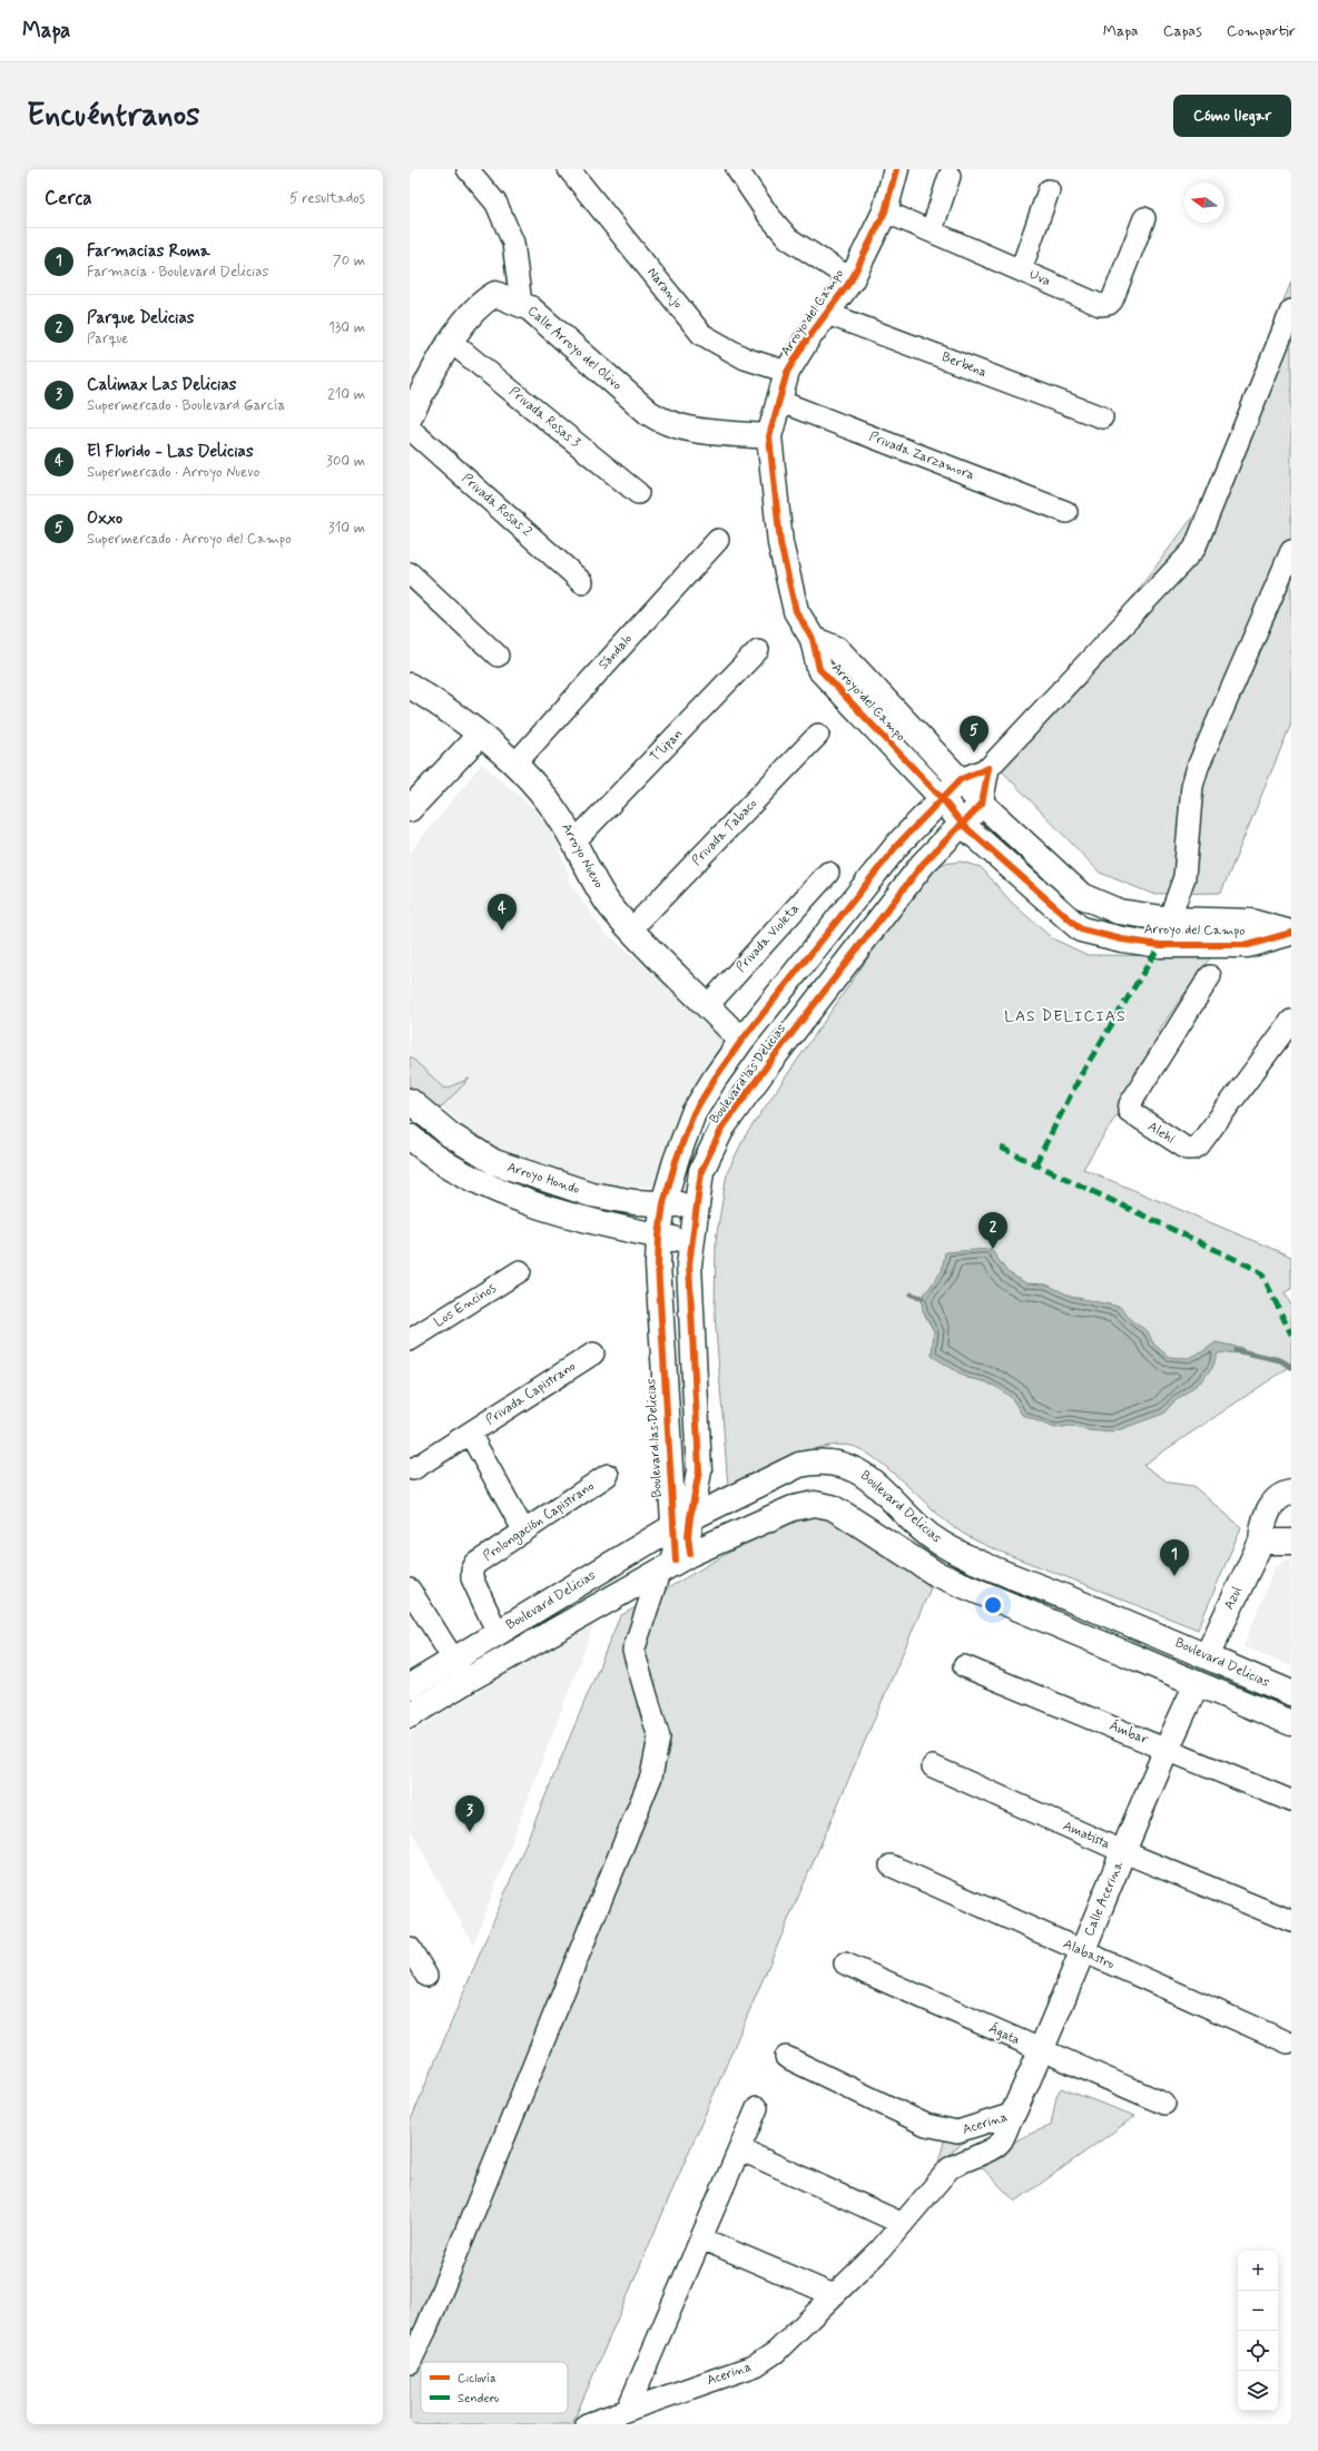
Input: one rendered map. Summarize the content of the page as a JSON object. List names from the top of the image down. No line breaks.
{"streets":{"street":["Uva","Naranjo","Arroyo del Campo","Calle Arroyo del Olivo","Berbena","Privada Rosas 3","Privada Zarzamora","Privada Rosas 2","Sándalo","T´lipan","Privada Tabaco","Arroyo Nuevo","Privada Violeta","Boulevard las Delicias","Alehi","Arroyo Hondo","Los Encinos","Privada Capistrano","Boulevard Delicias","Prolongación Capistrano","Azul","Ámbar","Amatista","Calle Acerina","Alabastro","Ágata","Acerina"]},"crossings":[["Uva","Arroyo del Campo"],["Naranjo","Arroyo del Campo"],["Arroyo del Campo","Calle Arroyo del Olivo"],["Arroyo del Campo","Berbena"],["Arroyo del Campo","Privada Zarzamora"],["Arroyo del Campo","Boulevard las Delicias"],["Calle Arroyo del Olivo","Privada Rosas 3"],["Sándalo","Arroyo Nuevo"],["T´lipan","Arroyo Nuevo"],["Privada Tabaco","Arroyo Nuevo"],["Arroyo Nuevo","Privada Violeta"],["Arroyo Nuevo","Boulevard las Delicias"],["Boulevard las Delicias","Arroyo Hondo"],["Boulevard las Delicias","Boulevard Delicias"],["Boulevard Delicias","Prolongación Capistrano"],["Boulevard Delicias","Azul"],["Boulevard Delicias","Calle Acerina"],["Ámbar","Calle Acerina"],["Amatista","Calle Acerina"],["Calle Acerina","Alabastro"],["Calle Acerina","Ágata"],["Calle Acerina","Acerina"]],"districts":["LAS DELICIAS"],"legend":["Ciclovía","Sendero"],"north":"left","page":{"header":"Mapa","nav":["Mapa","Capas","Compartir"],"buttons":"Cómo llegar","title":"Encuéntranos","heading":["Cerca","5 resultados"],"list":[{"mark":"1","name":"Farmacias Roma","note":"Farmacia · Boulevard Delicias","value":"70 m"},{"mark":"2","name":"Parque Delicias","note":"Parque","value":"130 m"},{"mark":"3","name":"Calimax Las Delicias","note":"Supermercado · Boulevard García","value":"210 m"},{"mark":"4","name":"El Florido - Las Delicias","note":"Supermercado · Arroyo Nuevo","value":"300 m"},{"mark":"5","name":"Oxxo","note":"Supermercado · Arroyo del Campo","value":"310 m"}],"pins":["5","4","2","1","3"],"map_buttons":["+","−"]}}
